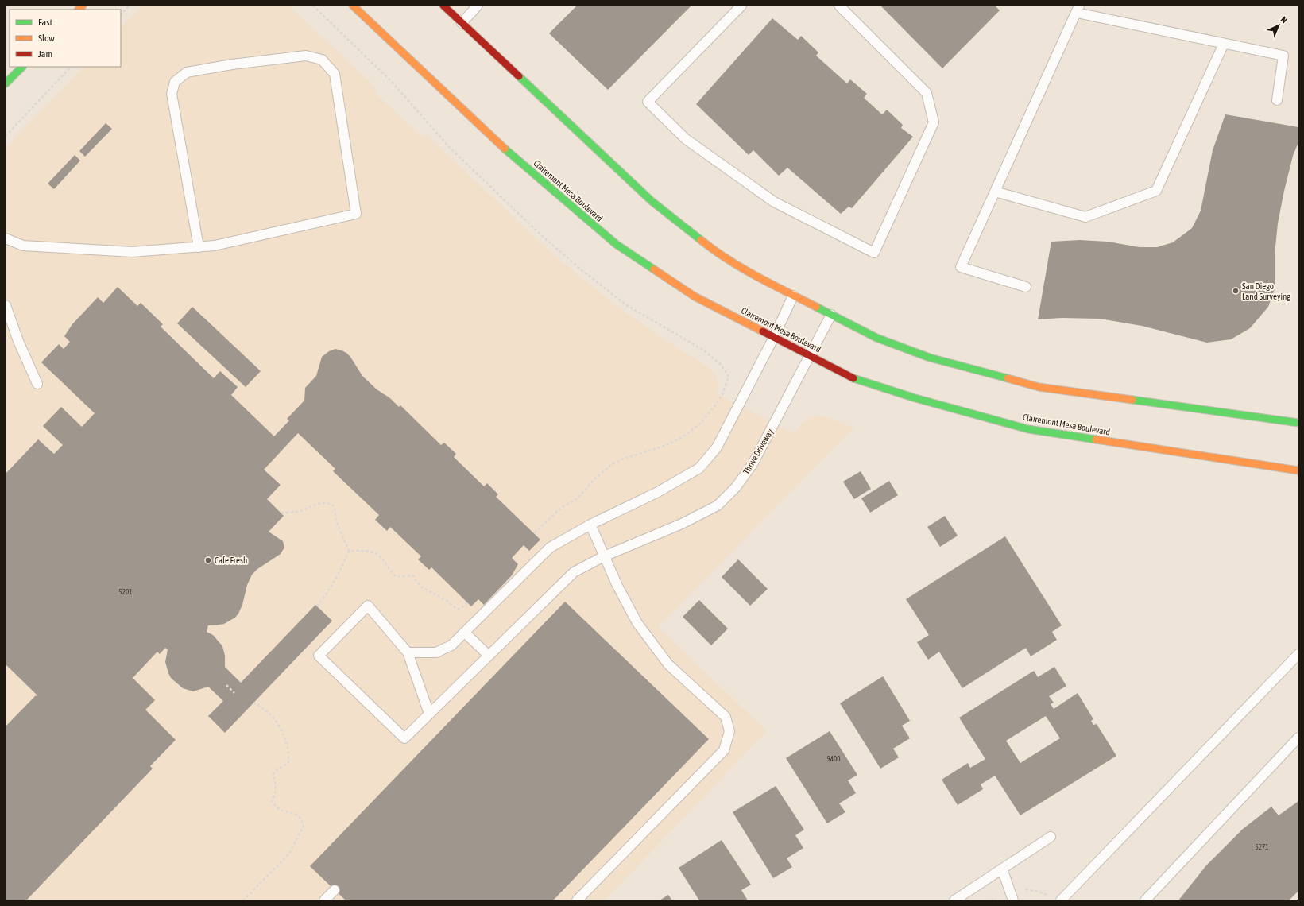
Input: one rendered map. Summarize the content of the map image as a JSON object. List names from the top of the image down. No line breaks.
{"streets":{"main road":["Clairemont Mesa Boulevard"],"lane":["Thrive Driveway"]},"crossings":[["Clairemont Mesa Boulevard","Thrive Driveway"]],"places":["San Diego Land Surveying","Cafe Fresh"],"house_numbers":["5201","9400","5271"],"legend":["Fast","Slow","Jam"],"north":"top right"}
